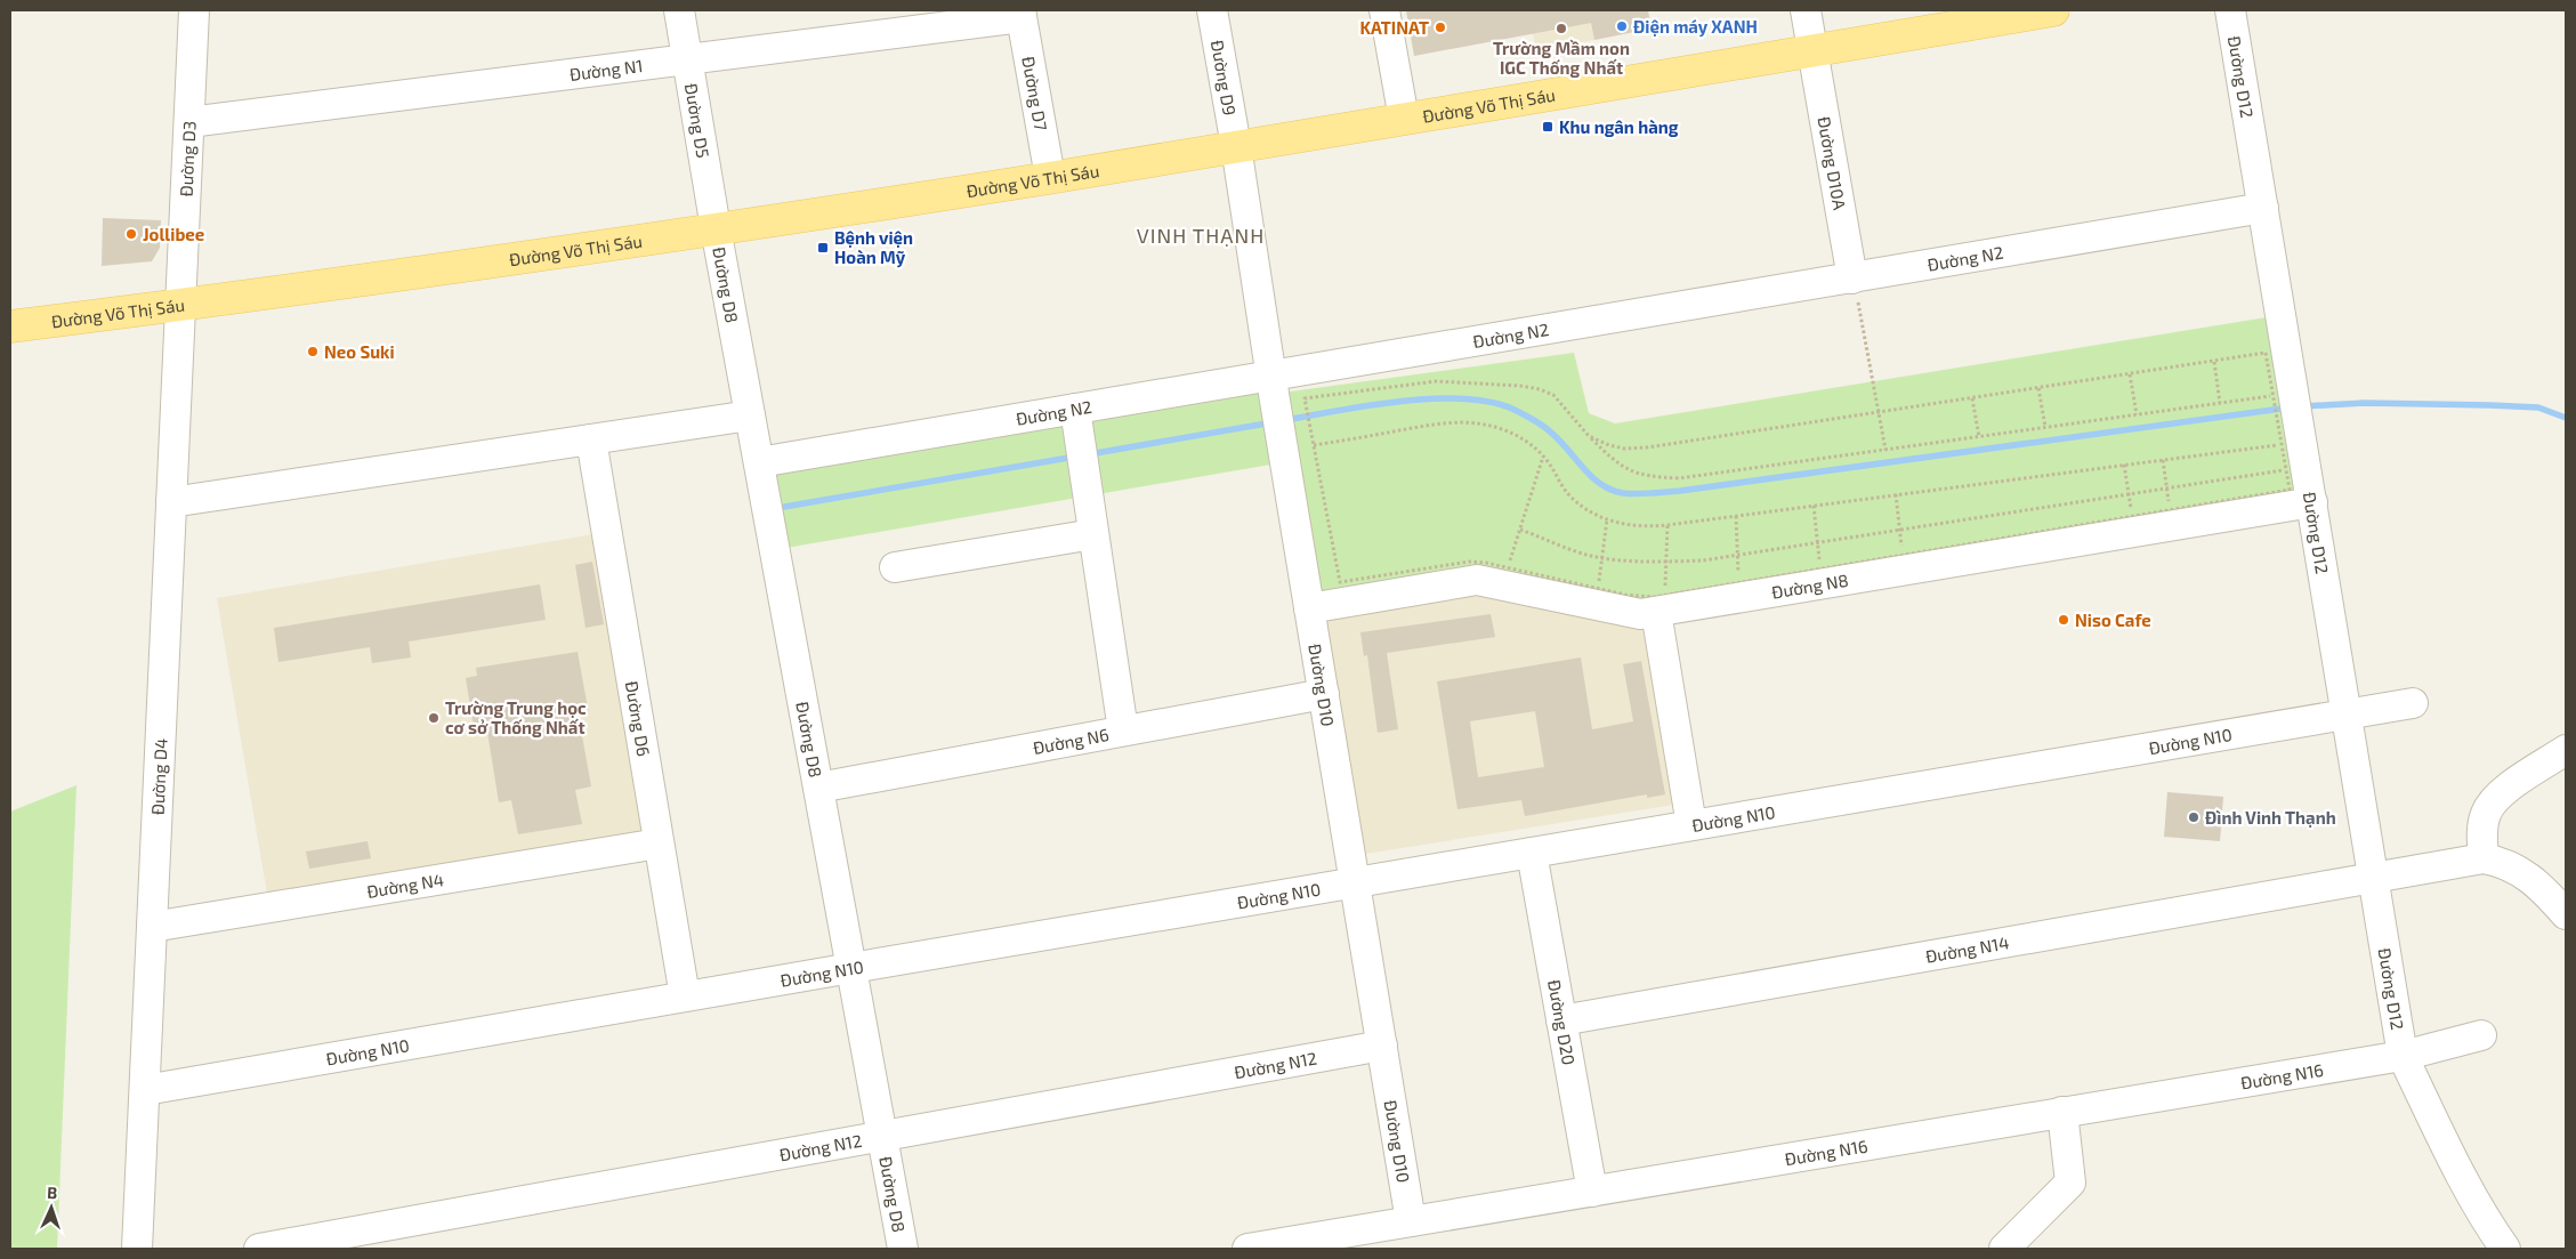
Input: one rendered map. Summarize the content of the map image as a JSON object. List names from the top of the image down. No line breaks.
{"streets":{"main road":["Đường Võ Thị Sáu"],"street":["Đường N1","Đường D12","Đường D9","Đường D7","Đường D5","Đường D3","Đường D10A","Đường N2","Đường D8","Đường N8","Đường D10","Đường D6","Đường N6","Đường N10","Đường D4","Đường N4","Đường N14","Đường D20","Đường N12","Đường N16"]},"crossings":[["Đường N1","Đường D7"],["Đường N1","Đường D5"],["Đường N1","Đường D3"],["Đường D12","Đường N2"],["Đường D12","Đường N8"],["Đường D12","Đường N10"],["Đường D12","Đường N14"],["Đường D12","Đường N16"],["Đường D9","Đường Võ Thị Sáu"],["Đường D9","Đường D10"],["Đường D7","Đường Võ Thị Sáu"],["Đường Võ Thị Sáu","Đường D5"],["Đường Võ Thị Sáu","Đường D3"],["Đường Võ Thị Sáu","Đường D10A"],["Đường Võ Thị Sáu","Đường D8"],["Đường Võ Thị Sáu","Đường D10"],["Đường Võ Thị Sáu","Đường D4"],["Đường D5","Đường D8"],["Đường D3","Đường D4"],["Đường D10A","Đường N2"],["Đường N2","Đường D8"],["Đường N2","Đường D10"],["Đường D8","Đường N6"],["Đường D8","Đường N10"],["Đường D8","Đường N12"],["Đường N8","Đường D10"],["Đường D10","Đường N6"],["Đường D10","Đường N10"],["Đường D10","Đường N12"],["Đường D10","Đường N16"],["Đường D6","Đường N10"],["Đường D6","Đường N4"],["Đường N10","Đường D4"],["Đường N10","Đường D20"],["Đường D4","Đường N4"],["Đường N14","Đường D20"],["Đường D20","Đường N16"]],"districts":["VINH THẠNH"],"places":{"other":["Điện máy XANH","KATINAT","Trường Mầm non IGC Thống Nhất","Jollibee","Neo Suki","Niso Cafe","Trường Trung học cơ sở Thống Nhất","Đình Vinh Thạnh"],"transit":["Khu ngân hàng","Bệnh viện Hoàn Mỹ"]},"north":"top"}
